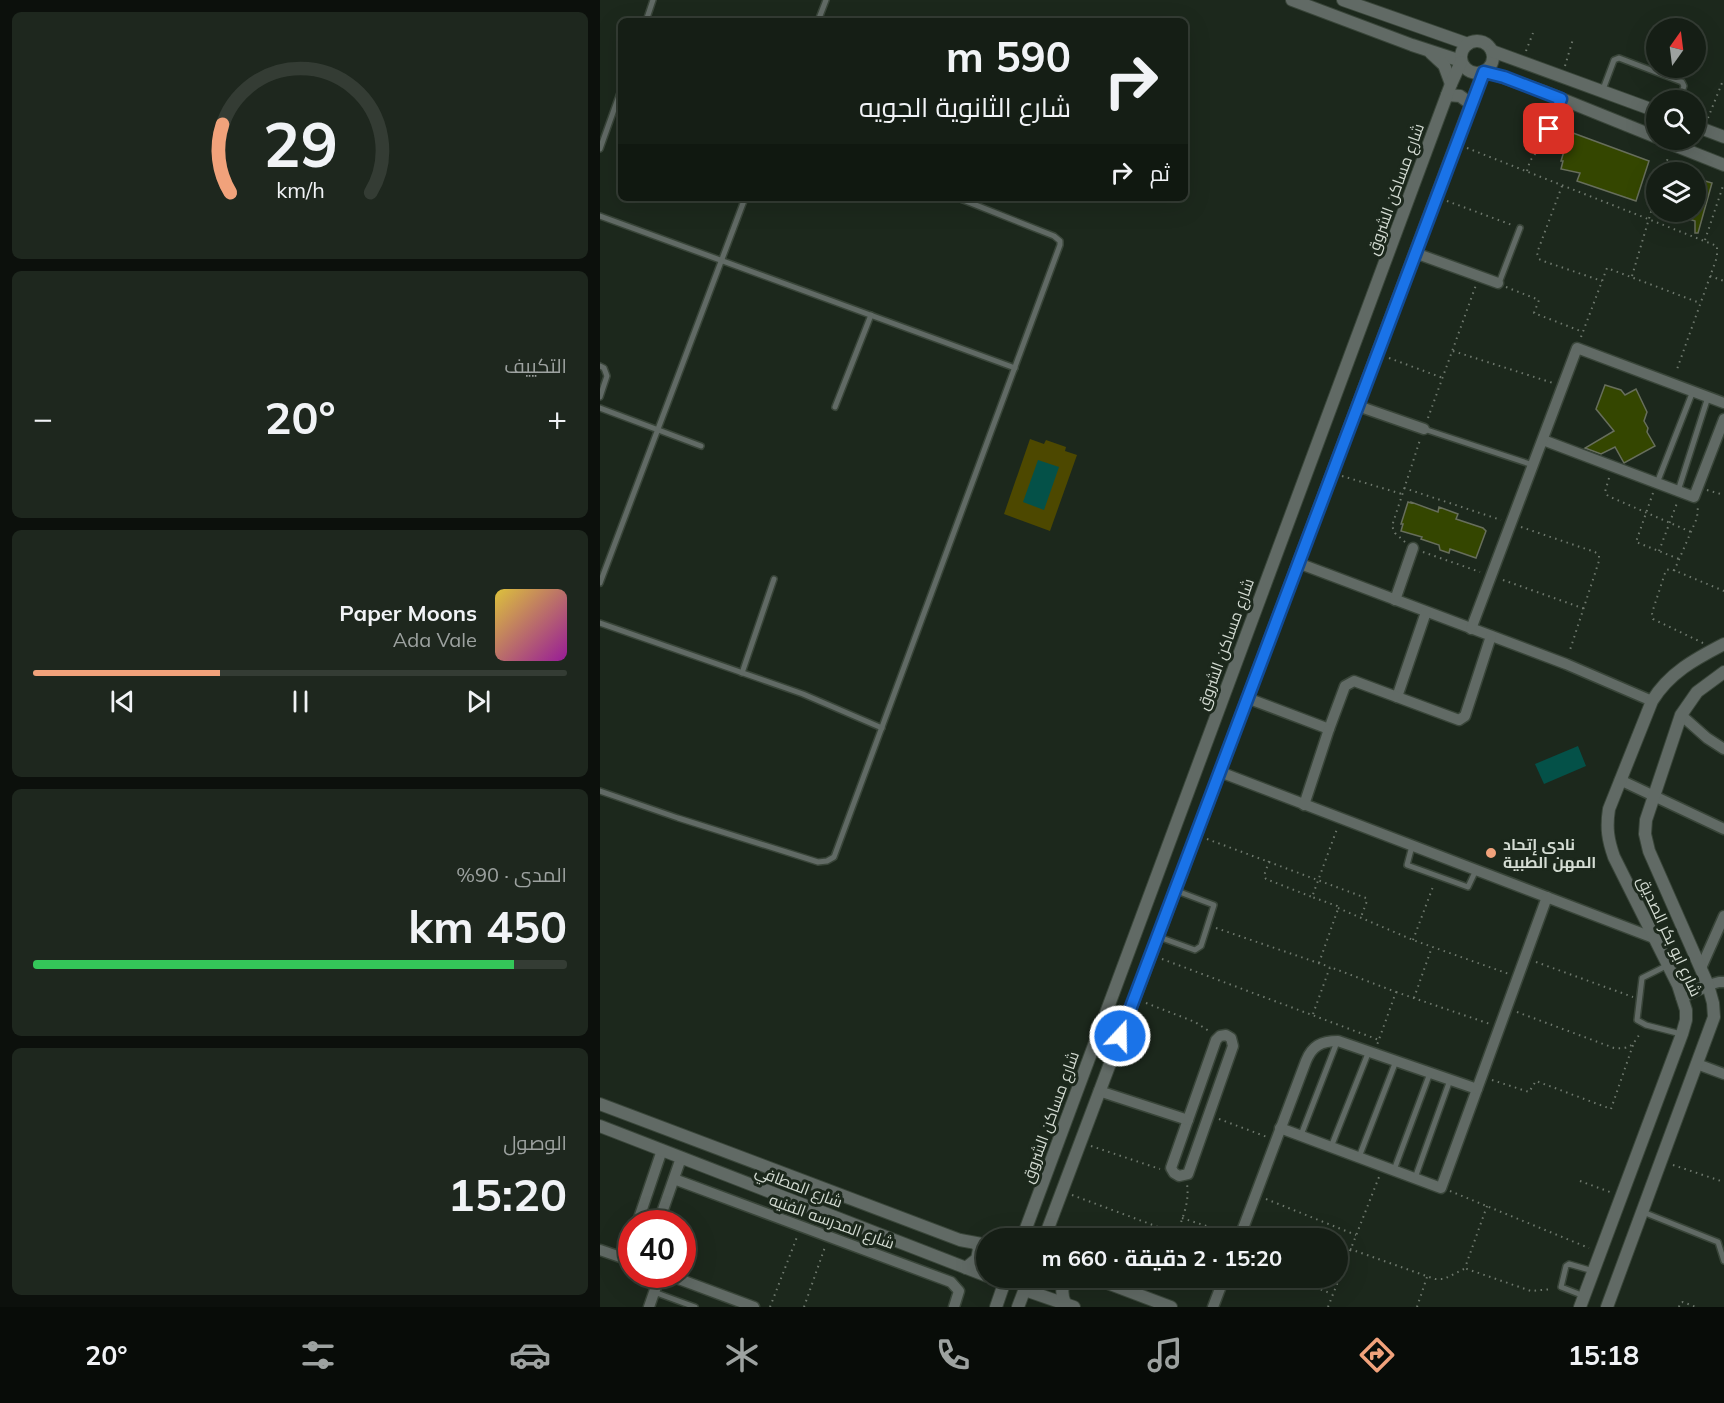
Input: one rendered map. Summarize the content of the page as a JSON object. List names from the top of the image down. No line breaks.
{"streets":{"street":["شارع مساكن الشروق","شارع ابو بكر الصديق","شارع المطافي","شارع المدرسه الفنيه"]},"places":["نادى إتحاد المهن الطبية"],"north":"top","page":{"turn":["590 m","شارع الثانوية الجويه"],"then":"ثم","tile":["التكييف",["المدى · 90%","450 km"],["الوصول","15:20"]],"heat":["−","20°","+"],"song":["Paper Moons","Ada Vale"],"limit":"40","trip":"15:20 · 2 دقيقة · 660 m","tabs":["15:18","20°"],"gauge":["29","km/h"]}}
